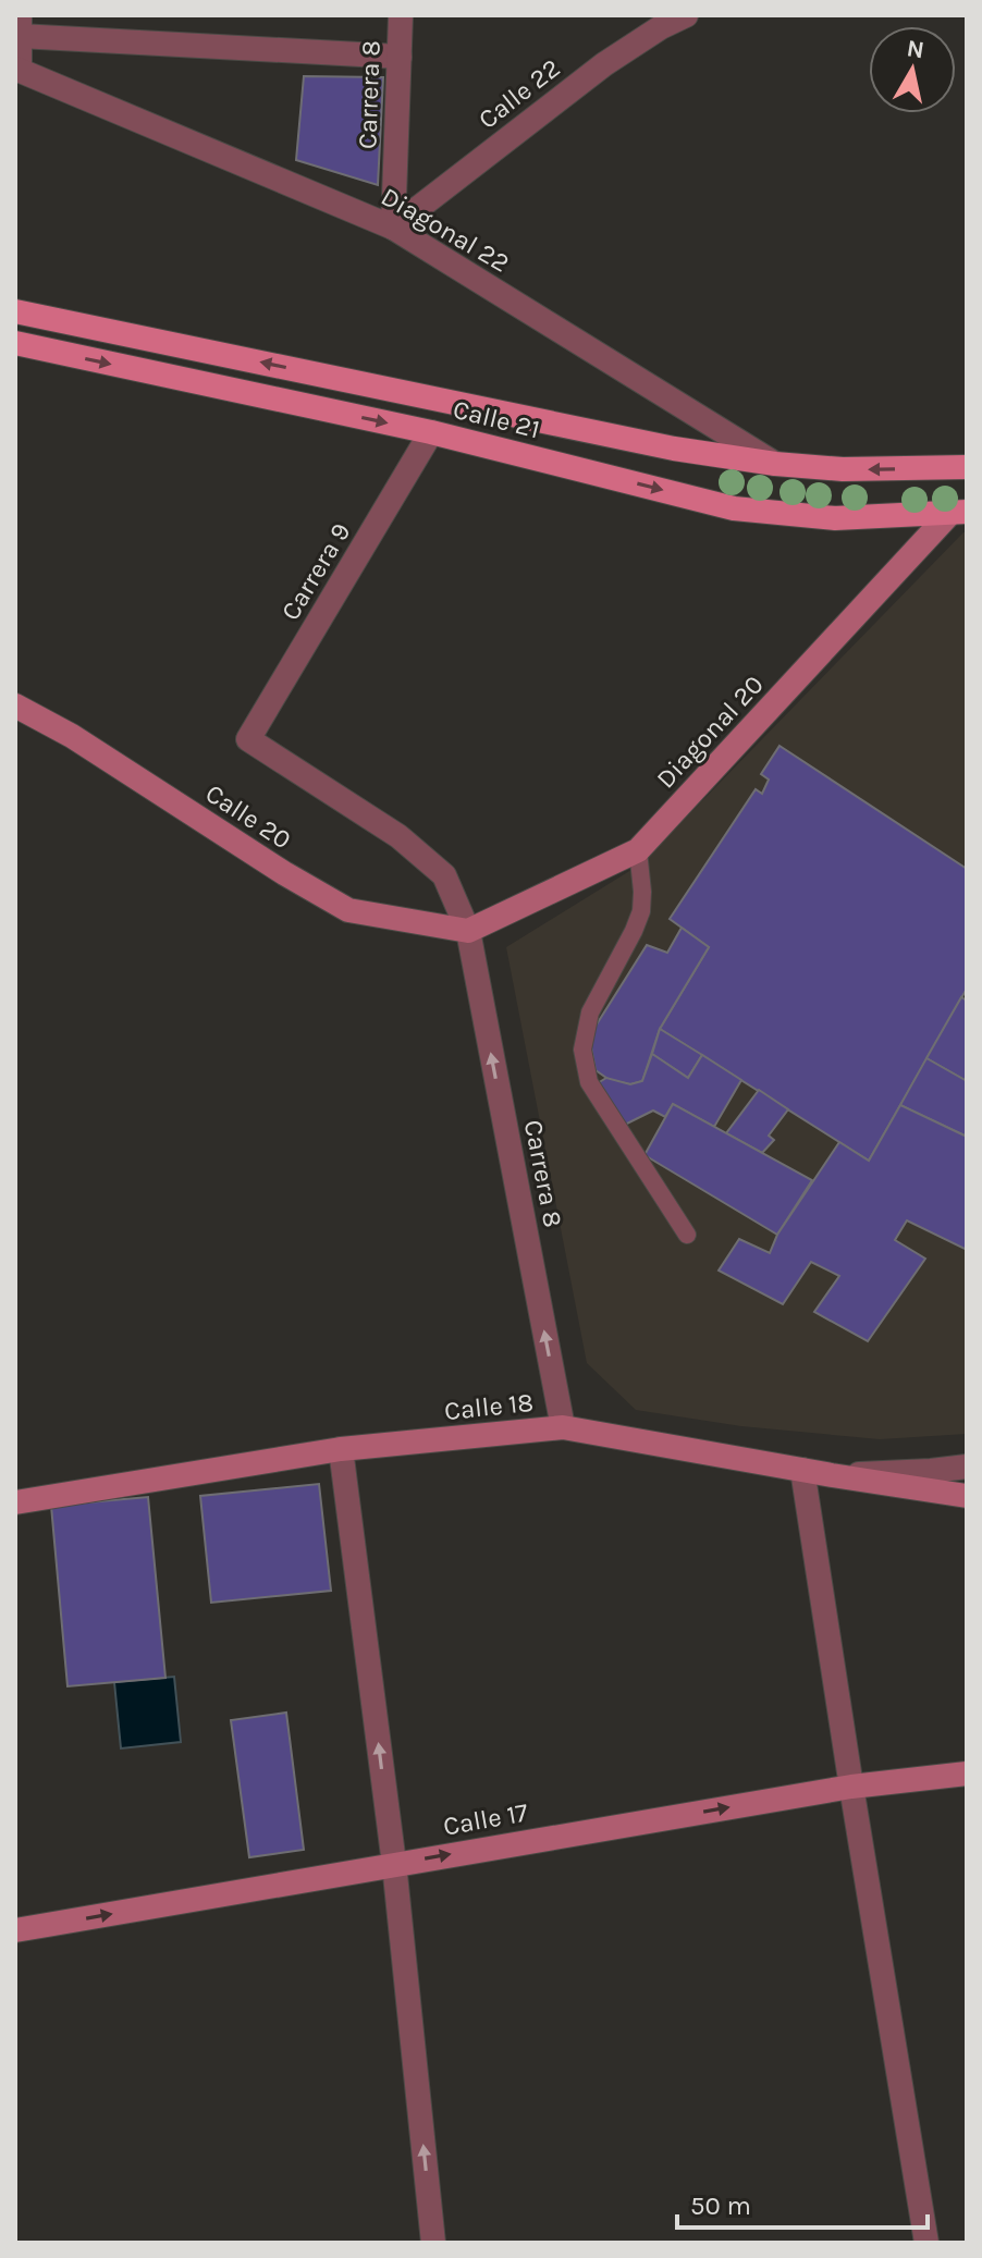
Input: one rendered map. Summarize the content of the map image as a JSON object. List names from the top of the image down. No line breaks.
{"streets":{"main road":["Calle 21","Diagonal 20","Calle 20","Calle 18","Calle 17"],"street":["Calle 22","Carrera 8","Diagonal 22","Carrera 9"]},"crossings":[["Calle 22","Carrera 8"],["Calle 22","Diagonal 22"],["Carrera 8","Diagonal 22"],["Carrera 8","Carrera 9"],["Carrera 8","Diagonal 20"],["Carrera 8","Calle 20"],["Carrera 8","Calle 18"],["Diagonal 22","Calle 21"],["Calle 21","Carrera 9"],["Calle 21","Diagonal 20"],["Diagonal 20","Calle 20"]],"one_way":["Carrera 8","Calle 17"],"scale_bar":"50 m","north":"top"}
